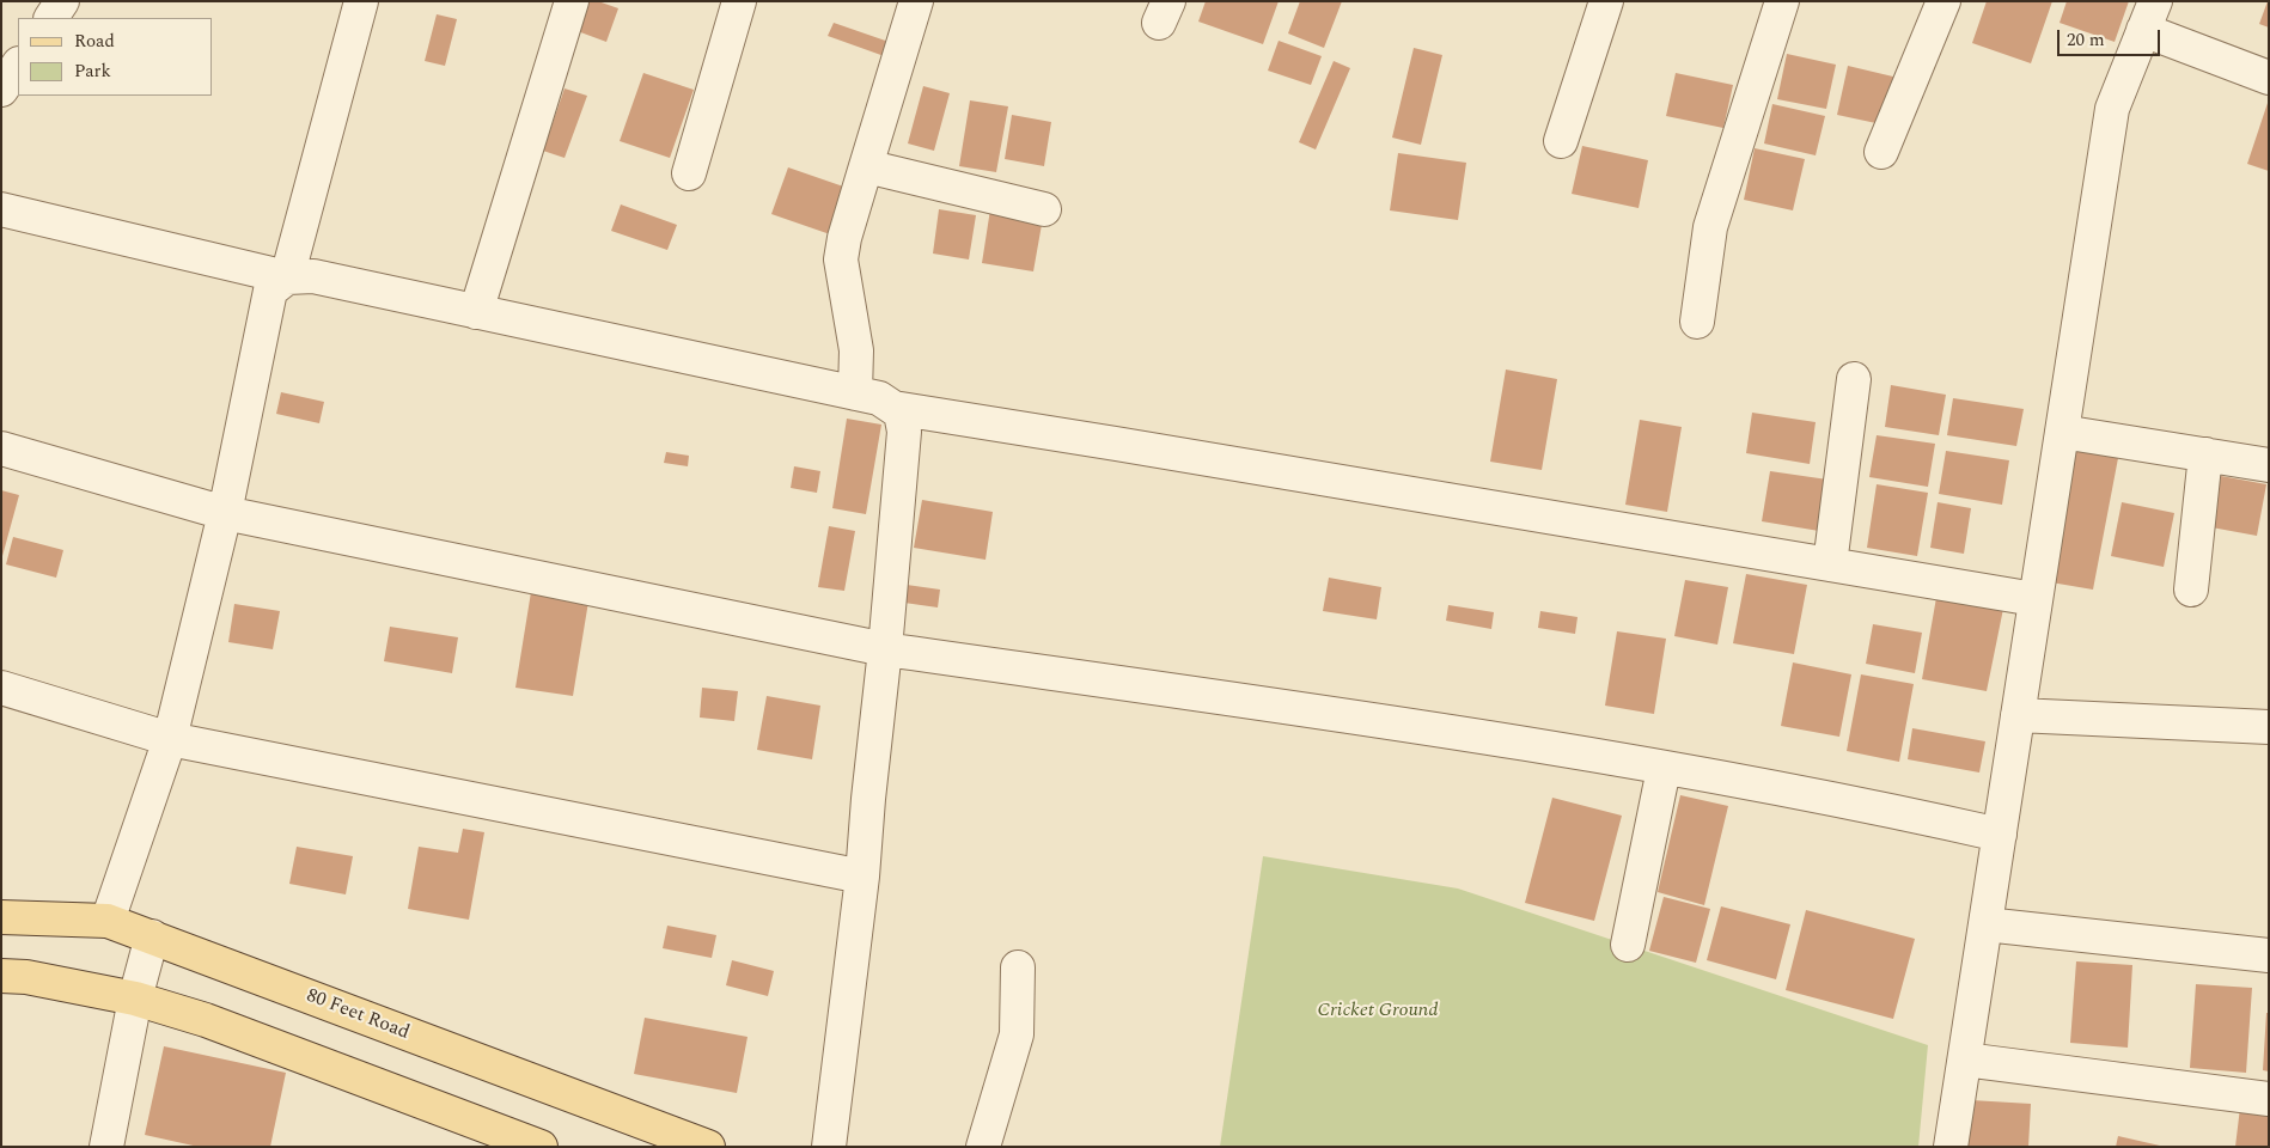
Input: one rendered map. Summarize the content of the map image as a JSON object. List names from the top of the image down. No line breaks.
{"streets":{"main road":["80 Feet Road"]},"parks":["Cricket Ground"],"legend":["Road","Park"],"scale_bar":"20 m"}
